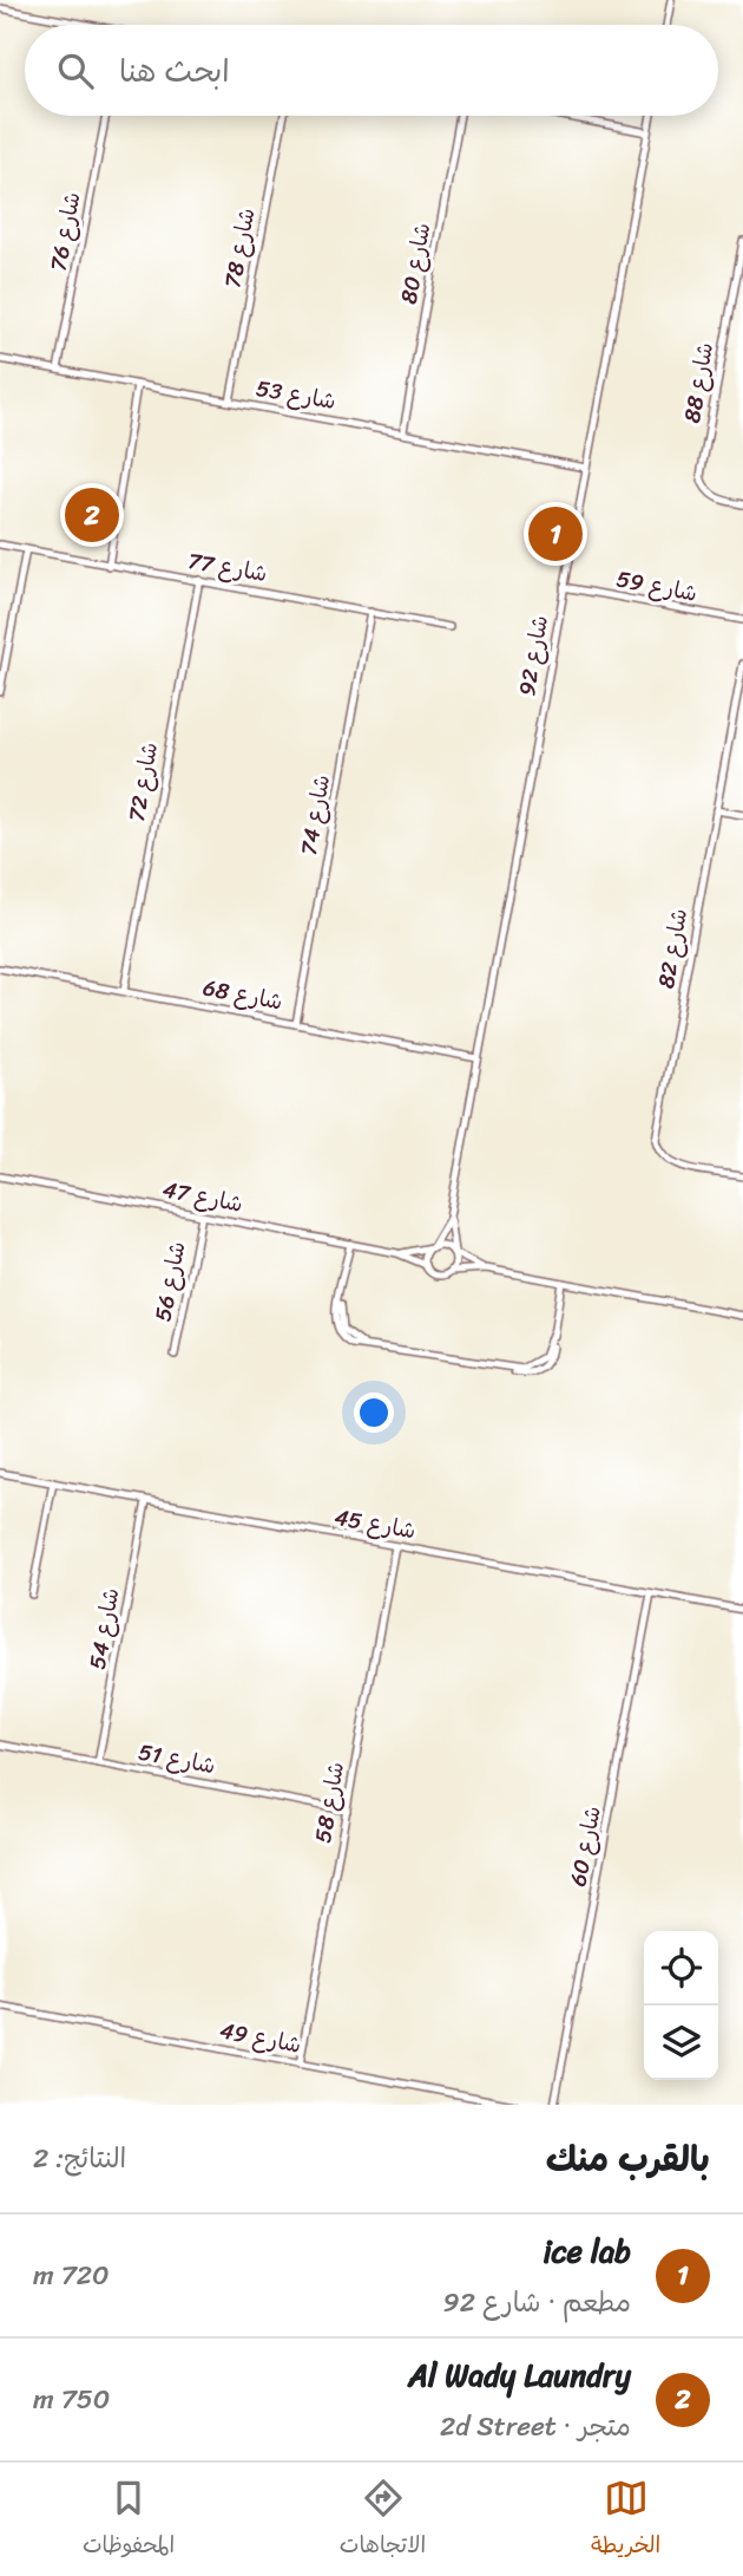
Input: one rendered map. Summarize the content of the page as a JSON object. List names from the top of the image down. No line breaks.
{"streets":{"street":["شارع 76","شارع 78","شارع 80","شارع 88","شارع 53","شارع 77","شارع 59","شارع 92","شارع 72","شارع 74","شارع 82","شارع 68","شارع 47","شارع 56","شارع 45","شارع 54","شارع 51","شارع 58","شارع 60","شارع 49"]},"crossings":[["شارع 76","شارع 53"],["شارع 78","شارع 53"],["شارع 80","شارع 53"],["شارع 53","شارع 92"],["شارع 77","شارع 72"],["شارع 77","شارع 74"],["شارع 59","شارع 92"],["شارع 92","شارع 68"],["شارع 92","شارع 47"],["شارع 72","شارع 68"],["شارع 74","شارع 68"],["شارع 47","شارع 56"],["شارع 45","شارع 54"],["شارع 45","شارع 58"],["شارع 45","شارع 60"],["شارع 54","شارع 51"],["شارع 51","شارع 58"],["شارع 58","شارع 49"]],"page":{"search":"ابحث هنا","pins":["2","1"],"heading":["بالقرب منك","النتائج: 2"],"list":[{"mark":"1","name":"ice lab","note":"مطعم · شارع 92","value":"720 m"},{"mark":"2","name":"Al Wady Laundry","note":"متجر · 2d Street","value":"750 m"}],"nav":["الخريطة","الاتجاهات","المحفوظات"]}}
